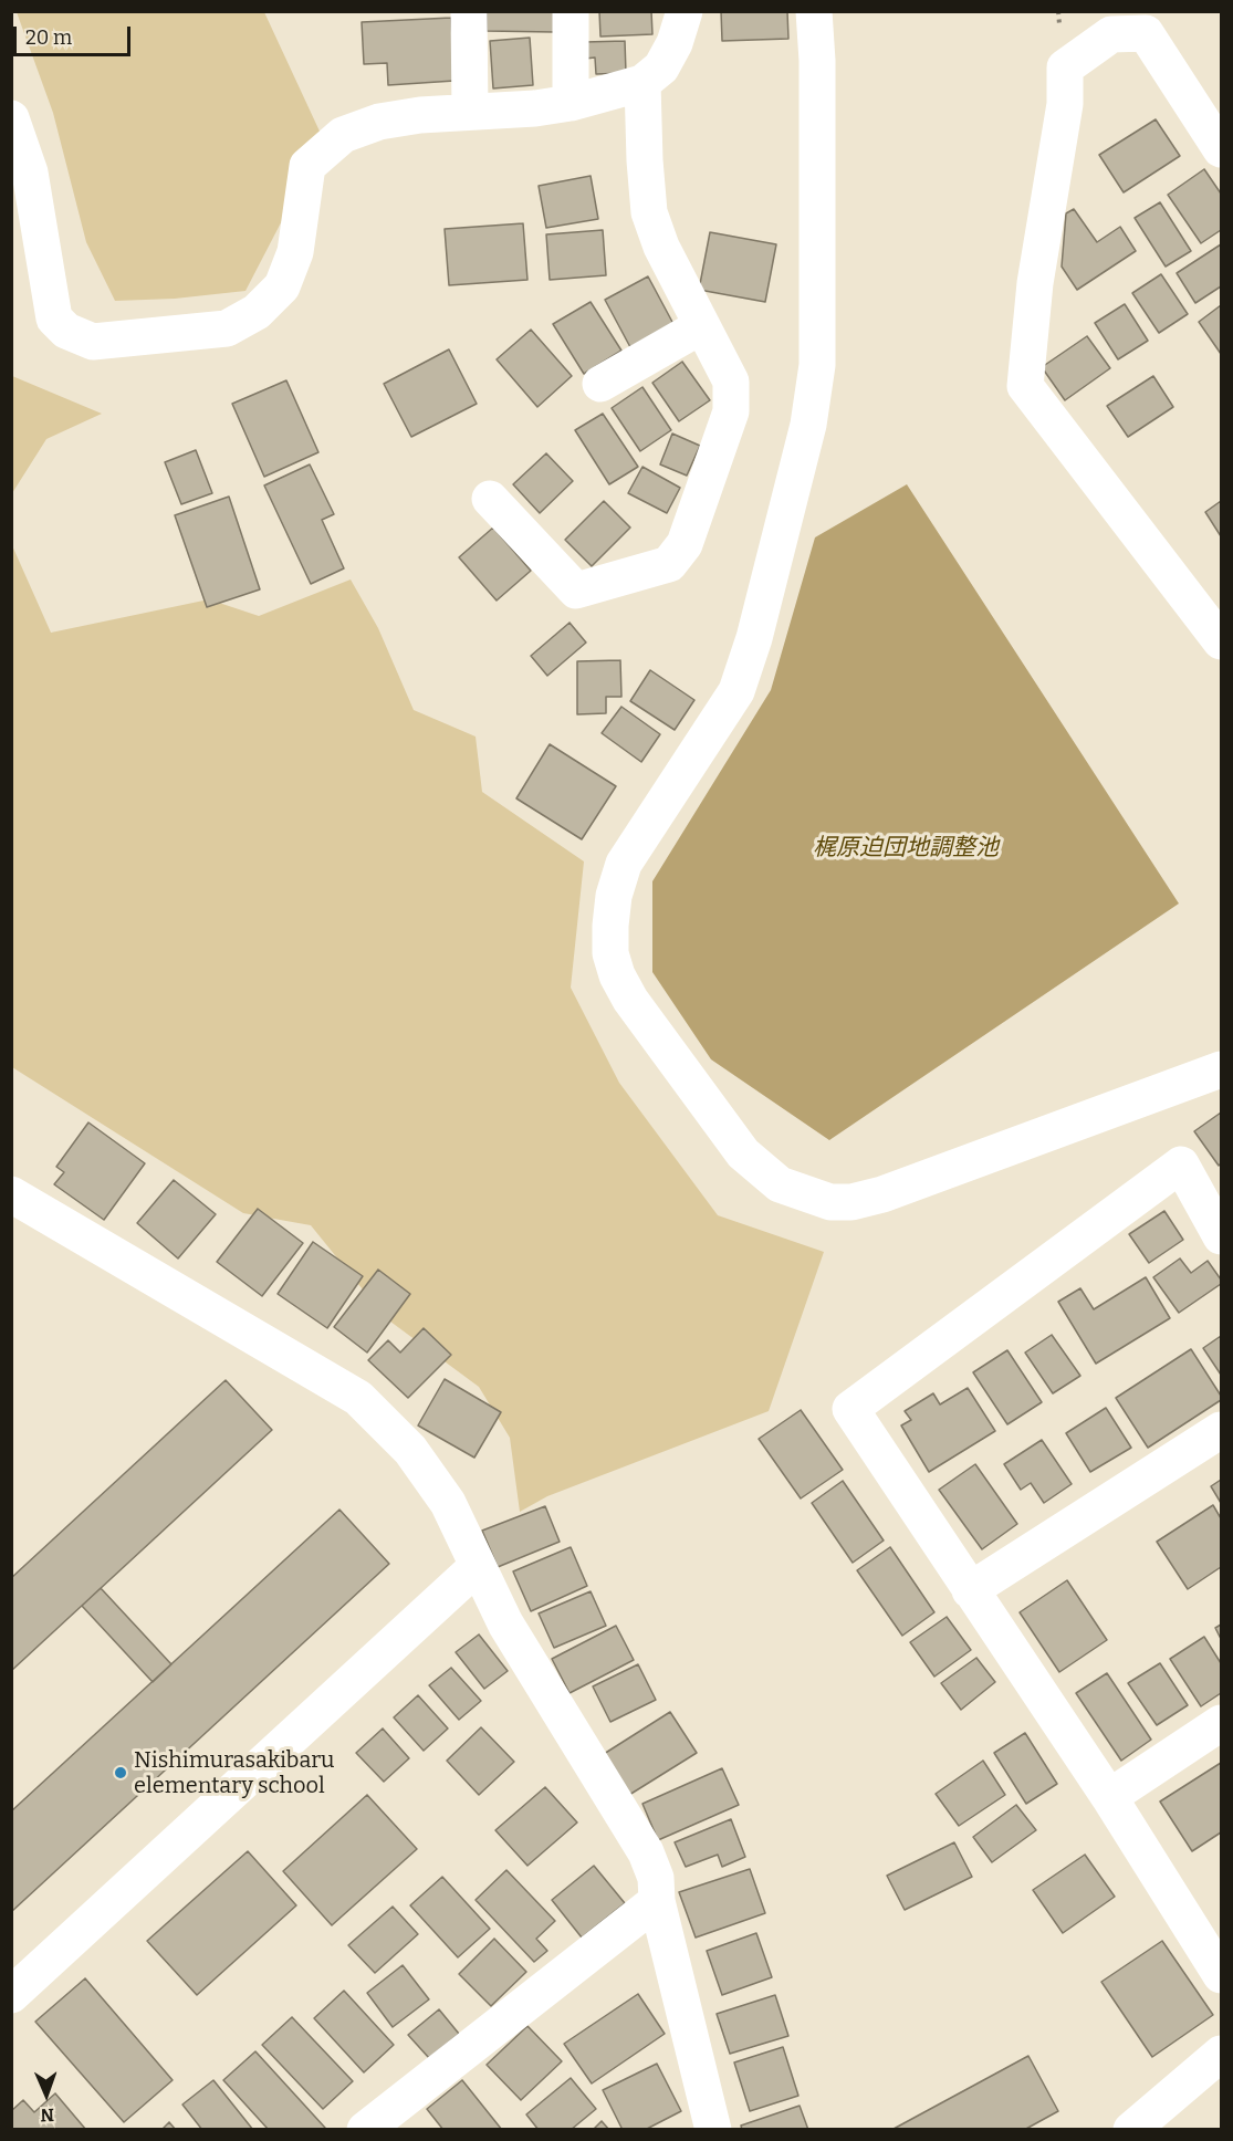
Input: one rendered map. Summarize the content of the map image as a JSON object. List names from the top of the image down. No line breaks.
{"water":["梶原迫団地調整池"],"places":["Nishimurasakibaru elementary school"],"scale_bar":"20 m","north":"bottom"}
